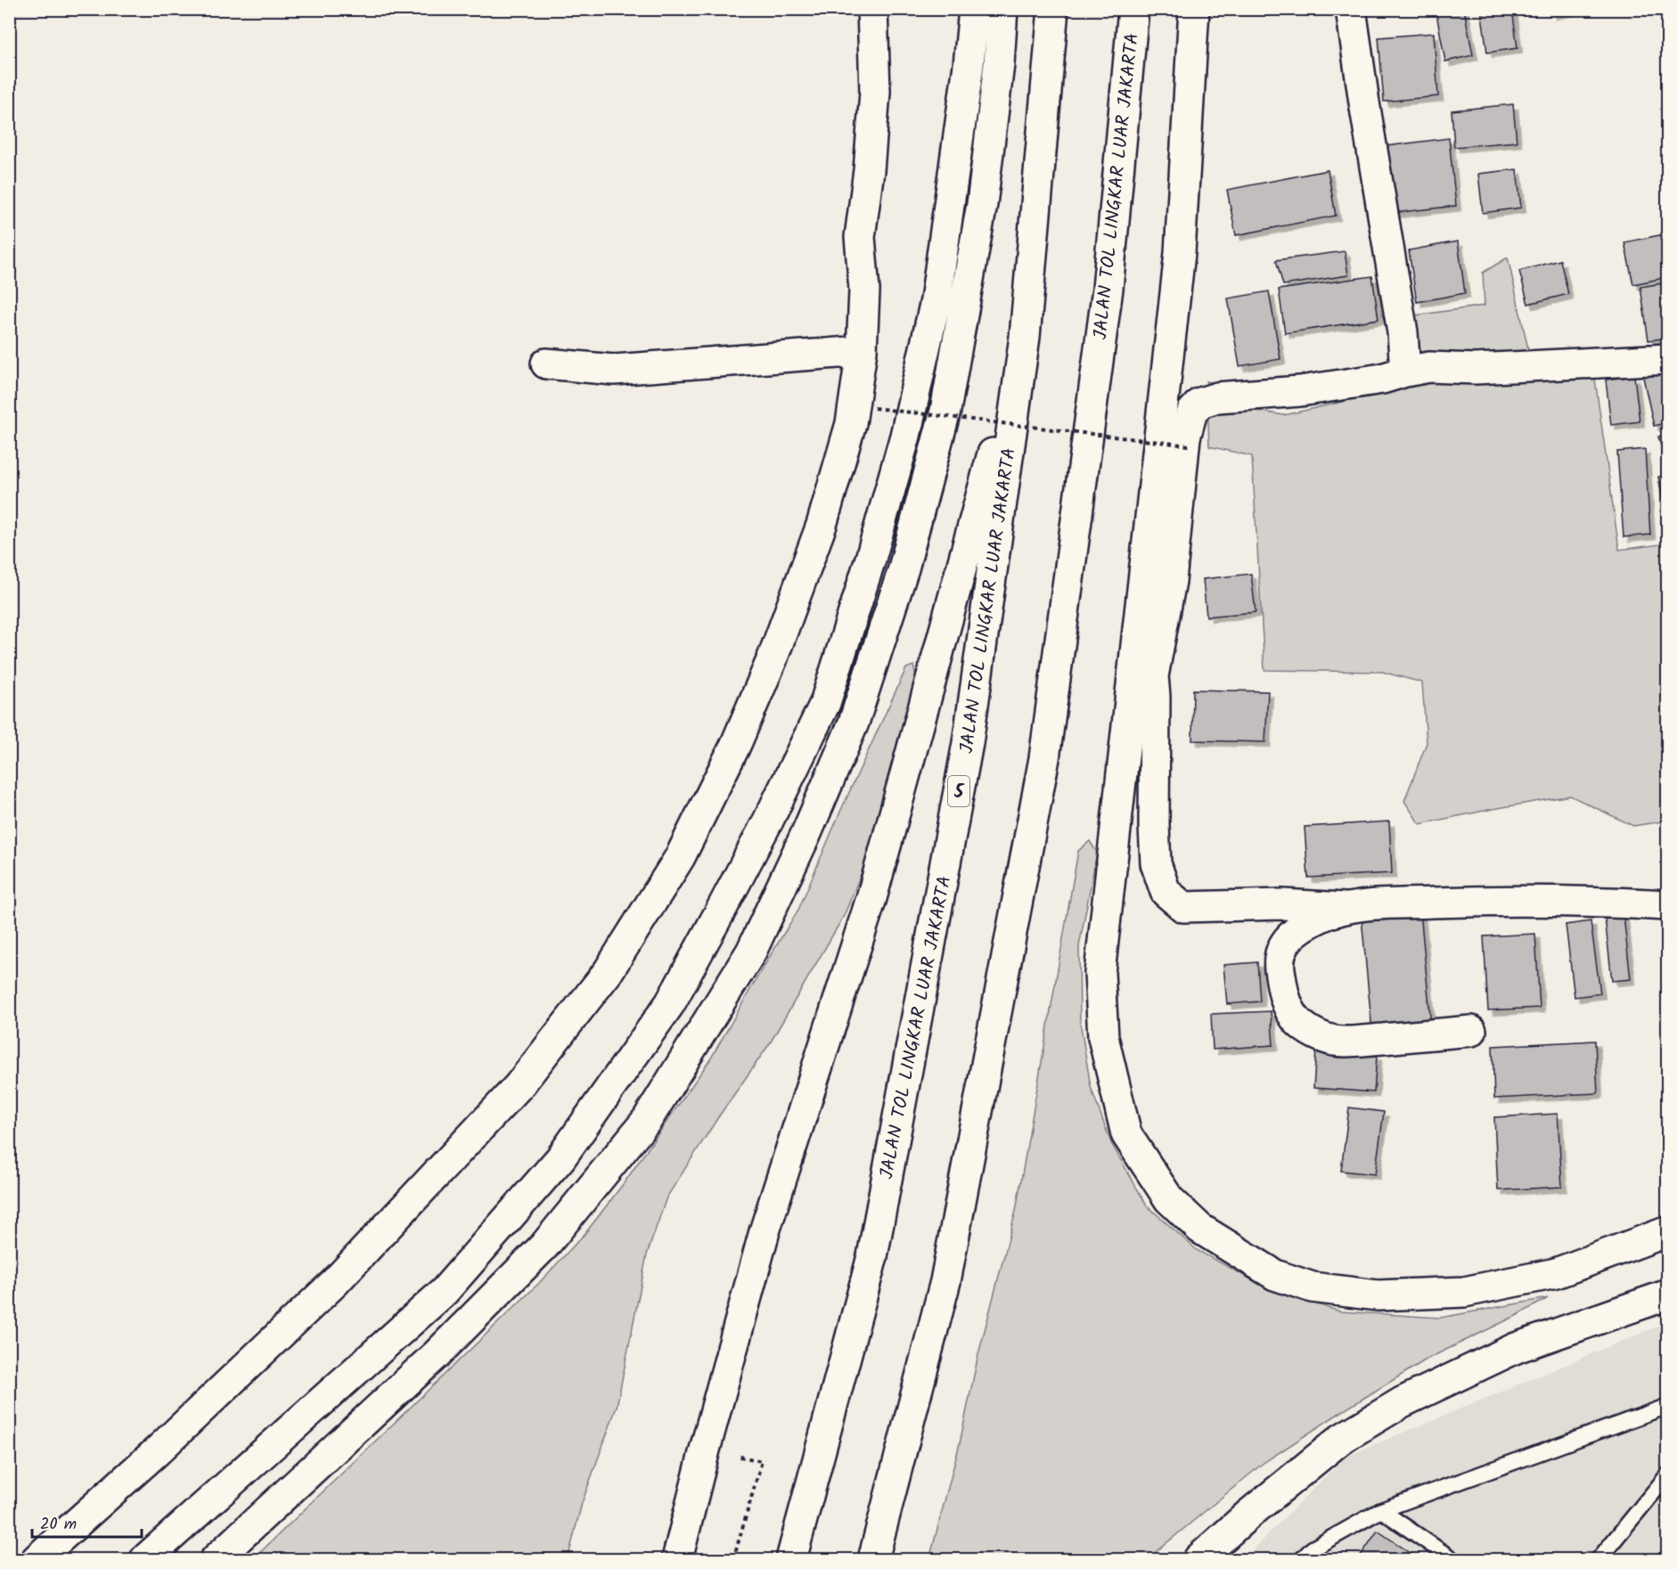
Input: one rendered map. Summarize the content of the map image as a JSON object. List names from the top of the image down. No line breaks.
{"streets":{"main road":["JALAN TOL LINGKAR LUAR JAKARTA","5"]},"scale_bar":"20 m"}
